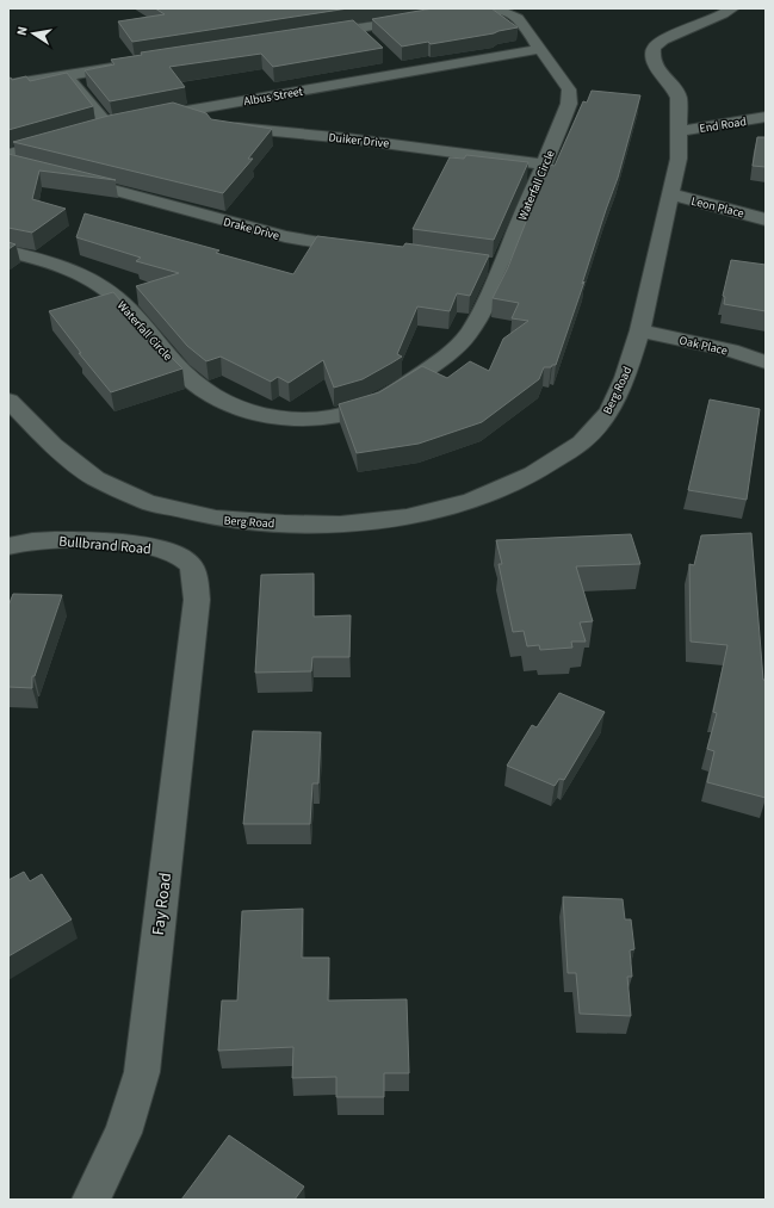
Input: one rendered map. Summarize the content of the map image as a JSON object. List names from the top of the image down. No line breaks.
{"streets":{"street":["Albus Street","End Road","Duiker Drive","Waterfall Circle","Leon Place","Drake Drive","Oak Place","Berg Road","Bullbrand Road","Fay Road"]},"crossings":[["Albus Street","Duiker Drive"],["Albus Street","Waterfall Circle"],["End Road","Berg Road"],["Duiker Drive","Waterfall Circle"],["Leon Place","Berg Road"],["Oak Place","Berg Road"],["Bullbrand Road","Fay Road"]],"north":"left"}
